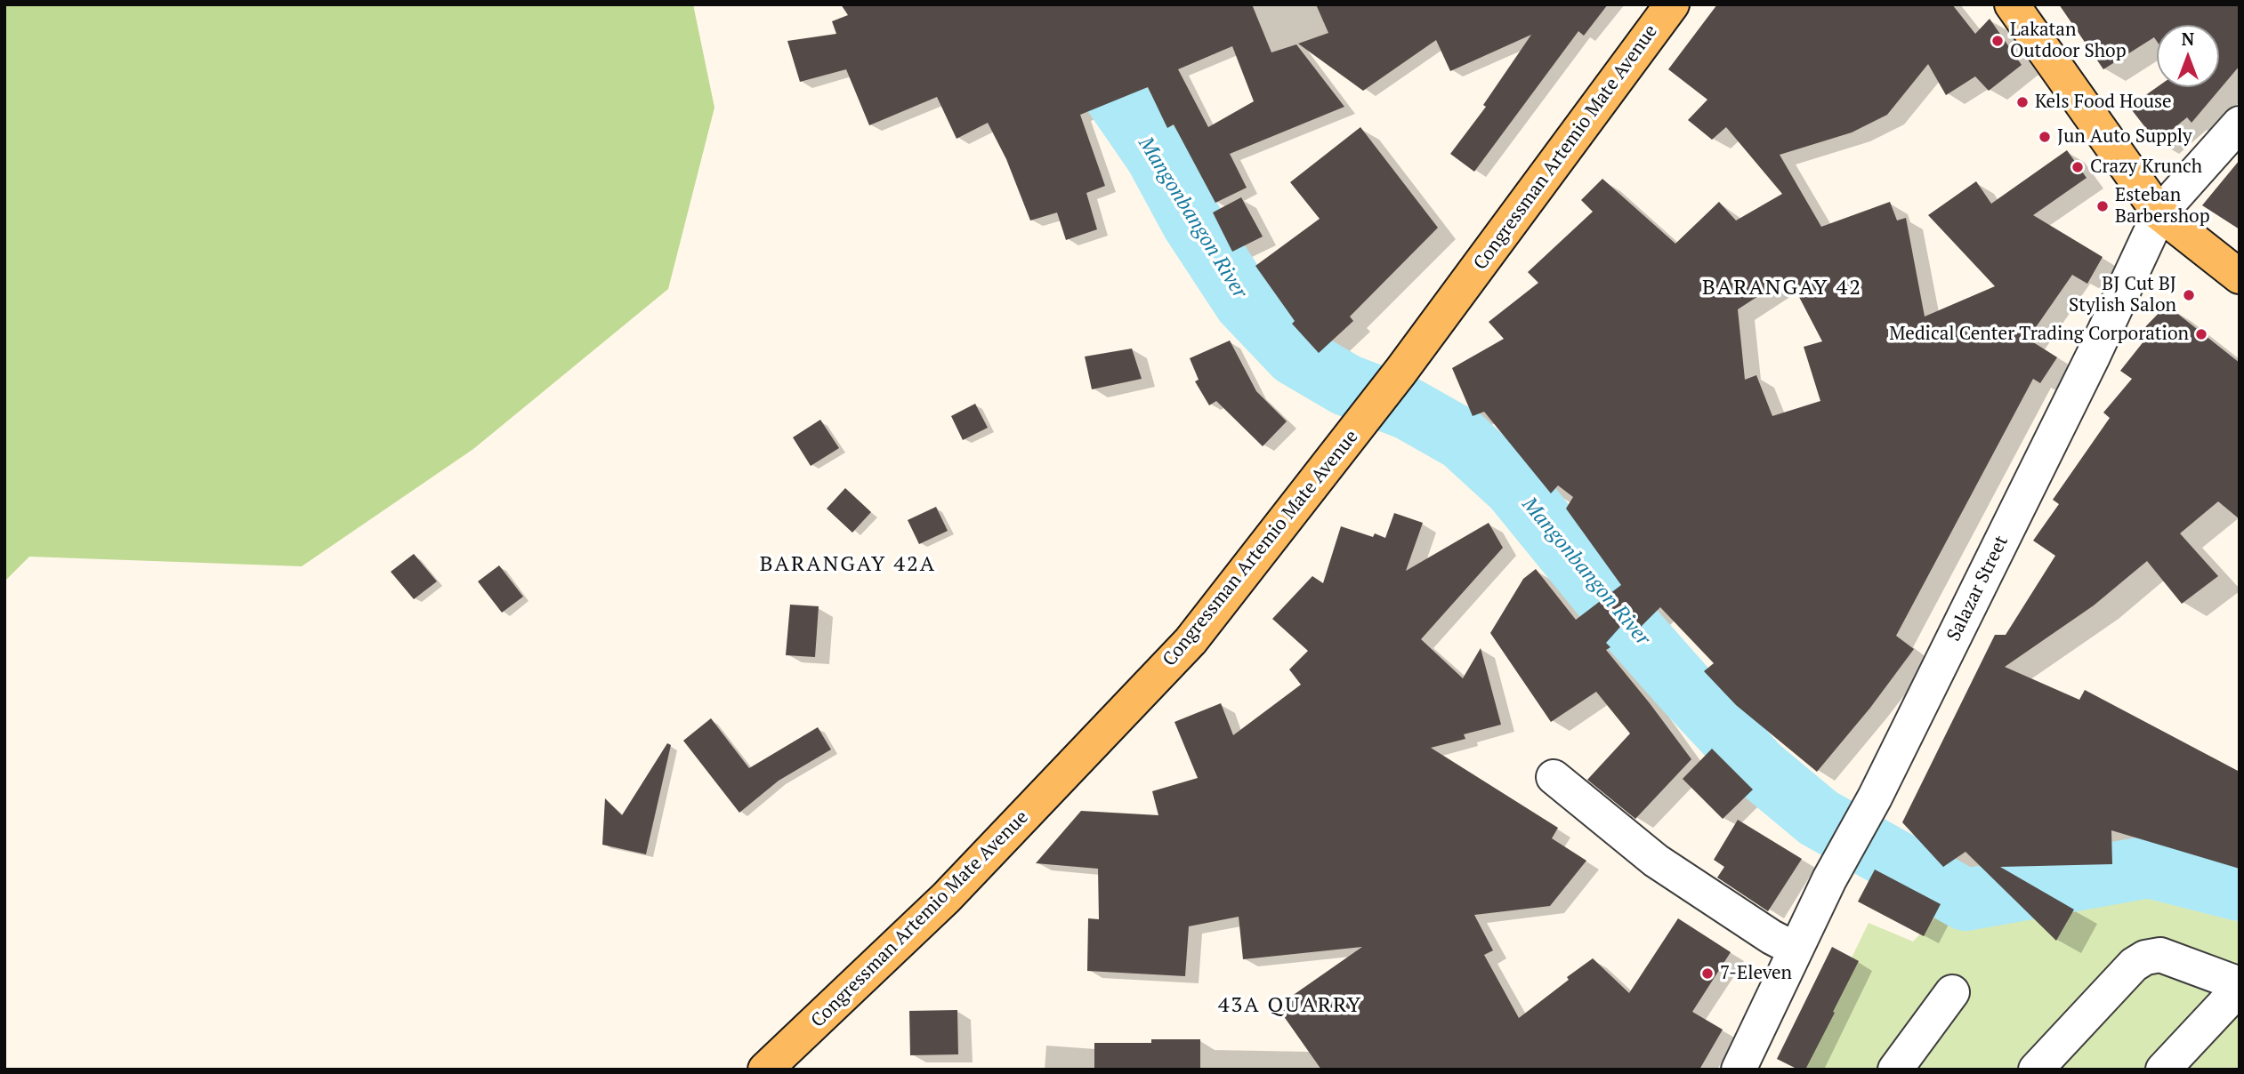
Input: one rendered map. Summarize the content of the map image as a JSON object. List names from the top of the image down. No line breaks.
{"streets":{"main road":["Congressman Artemio Mate Avenue"],"street":["Salazar Street"]},"districts":["BARANGAY 42","BARANGAY 42A","43A QUARRY"],"water":["Mangonbangon River"],"places":["Lakatan Outdoor Shop","Kels Food House","Jun Auto Supply","Crazy Krunch","Esteban Barbershop","BJ Cut BJ Stylish Salon","Medical Center Trading Corporation","7-Eleven"],"north":"top"}
